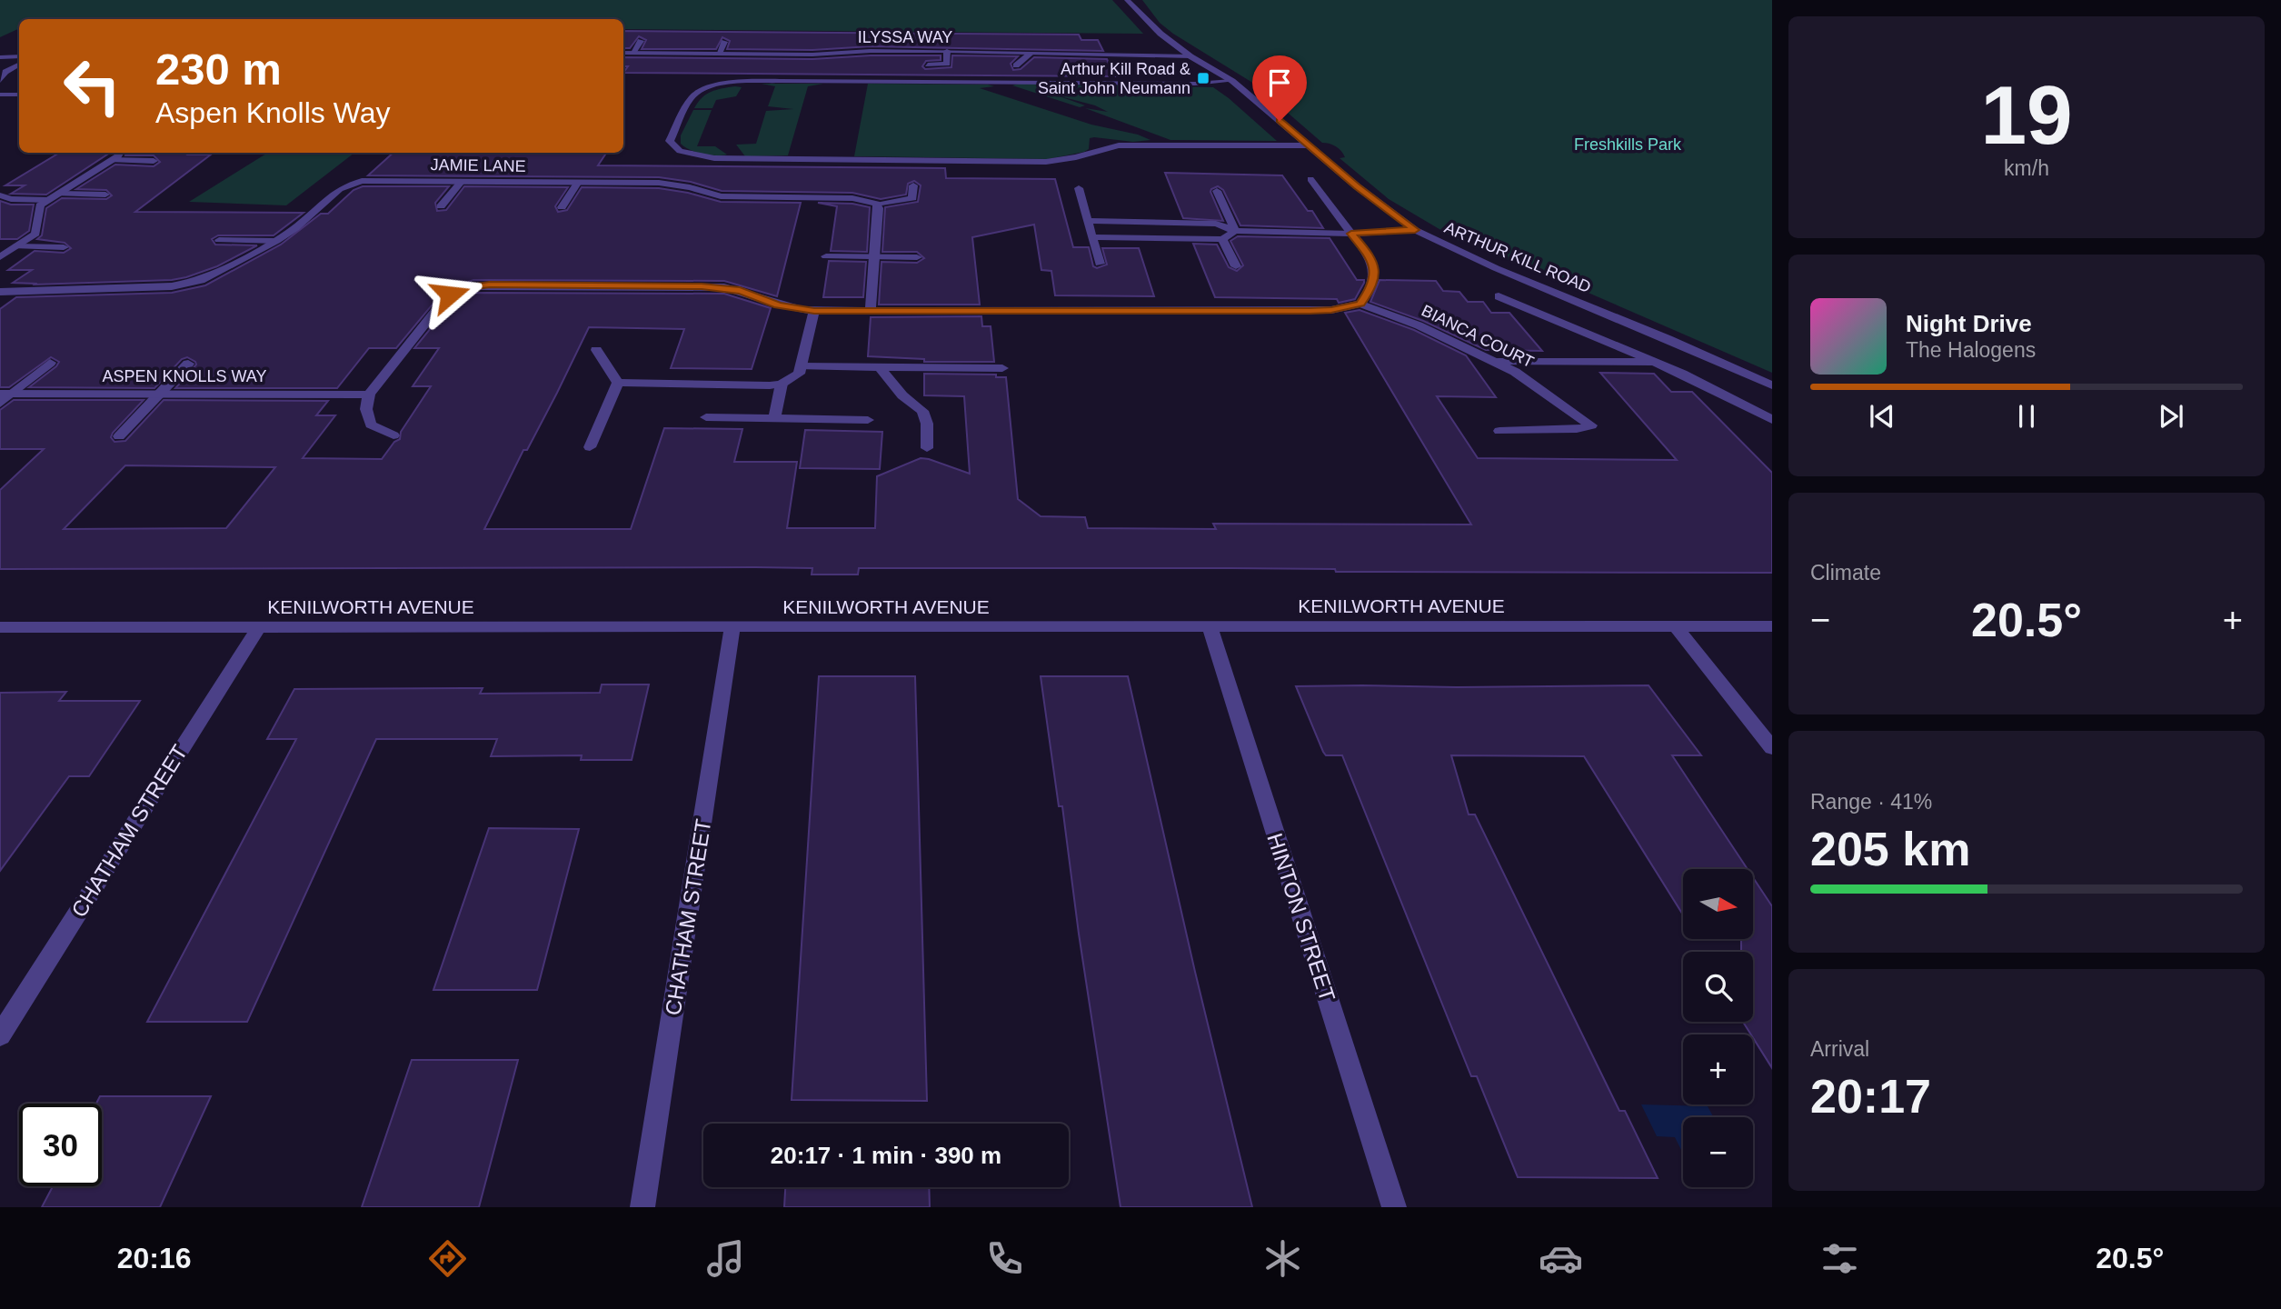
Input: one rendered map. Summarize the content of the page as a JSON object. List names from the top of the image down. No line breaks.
{"streets":{"street":["ILYSSA WAY","JAMIE LANE","ARTHUR KILL ROAD","BIANCA COURT","ASPEN KNOLLS WAY","KENILWORTH AVENUE","CHATHAM STREET","HINTON STREET"]},"crossings":[["ILYSSA WAY","ARTHUR KILL ROAD"],["KENILWORTH AVENUE","CHATHAM STREET"],["KENILWORTH AVENUE","HINTON STREET"]],"parks":["Freshkills Park"],"places":{"transit":["Arthur Kill Road & Saint John Neumann"]},"north":"right","page":{"tile":[["19","km/h"],"Climate",["Range · 41%","205 km"],["Arrival","20:17"]],"turn":["230 m","Aspen Knolls Way"],"song":["Night Drive","The Halogens"],"heat":["−","20.5°","+"],"map_buttons":["+","−"],"limit":"30","trip":"20:17 · 1 min · 390 m","tabs":["20:16","20.5°"]}}
